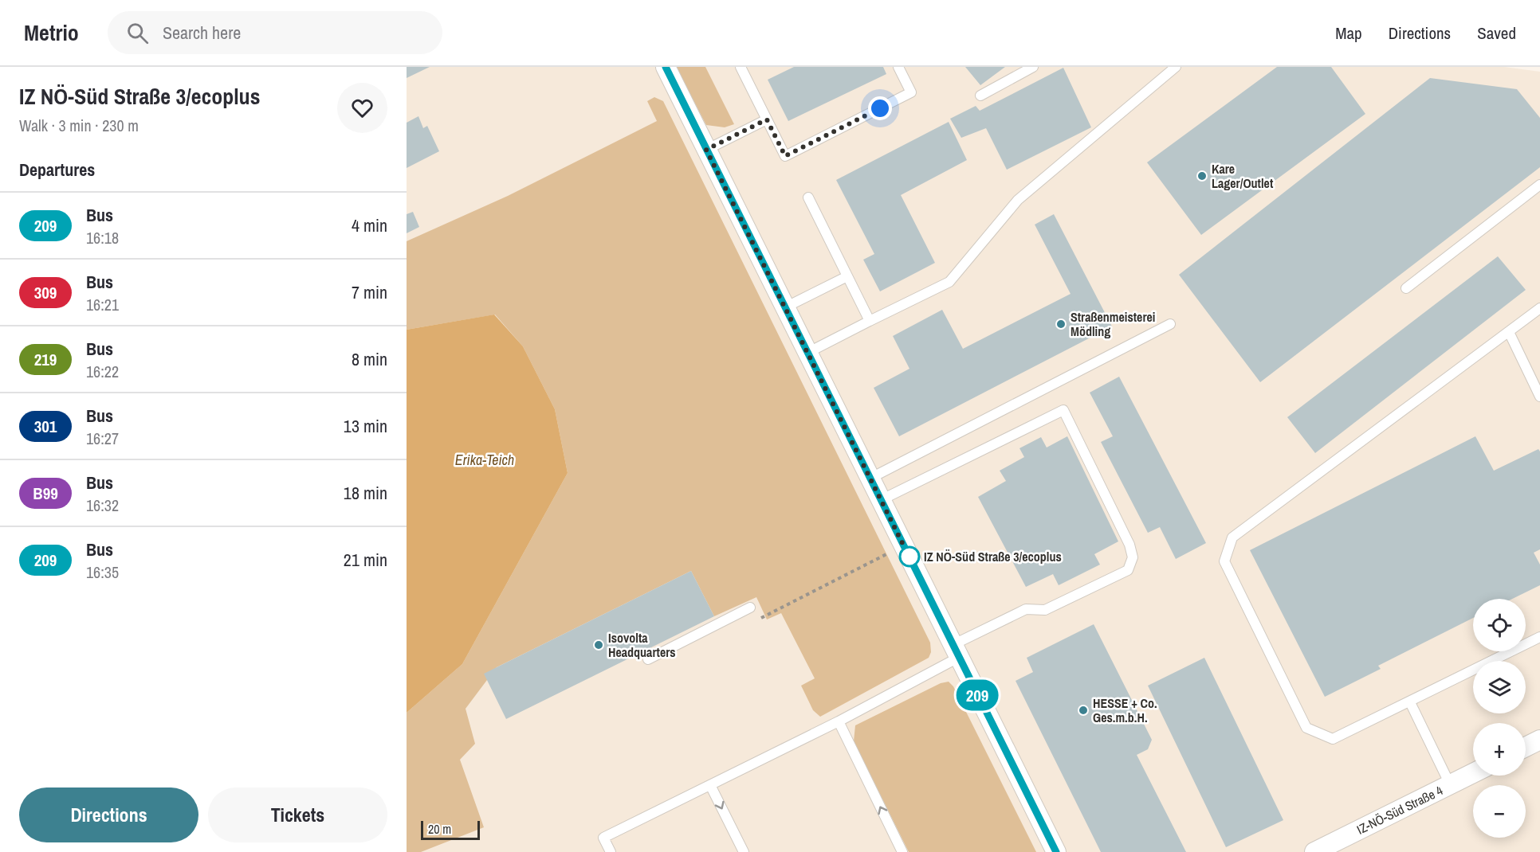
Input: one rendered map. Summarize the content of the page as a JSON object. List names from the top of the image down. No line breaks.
{"streets":{"street":["IZ-NÖ-Süd Straße 4"]},"water":["Erika-Teich"],"places":["Kare Lager/Outlet","Straßenmeisterei Mödling","IZ NÖ-Süd Straße 3/ecoplus","Isovolta Headquarters","HESSE + Co. Ges.m.b.H."],"lines":["bus line 209"],"scale_bar":"20 m","page":{"header":"Metrio","search":"Search here","nav":["Map","Directions","Saved"],"heading":[["IZ NÖ-Süd Straße 3/ecoplus","Walk · 3 min · 230 m"],"Departures"],"on_map":"209","list":[{"mark":"209","name":"Bus","note":"16:18","value":"4 min"},{"mark":"309","name":"Bus","note":"16:21","value":"7 min"},{"mark":"219","name":"Bus","note":"16:22","value":"8 min"},{"mark":"301","name":"Bus","note":"16:27","value":"13 min"},{"mark":"B99","name":"Bus","note":"16:32","value":"18 min"},{"mark":"209","name":"Bus","note":"16:35","value":"21 min"}],"map_buttons":["+","−"],"buttons":["Directions","Tickets"],"scale":"20 m"}}
